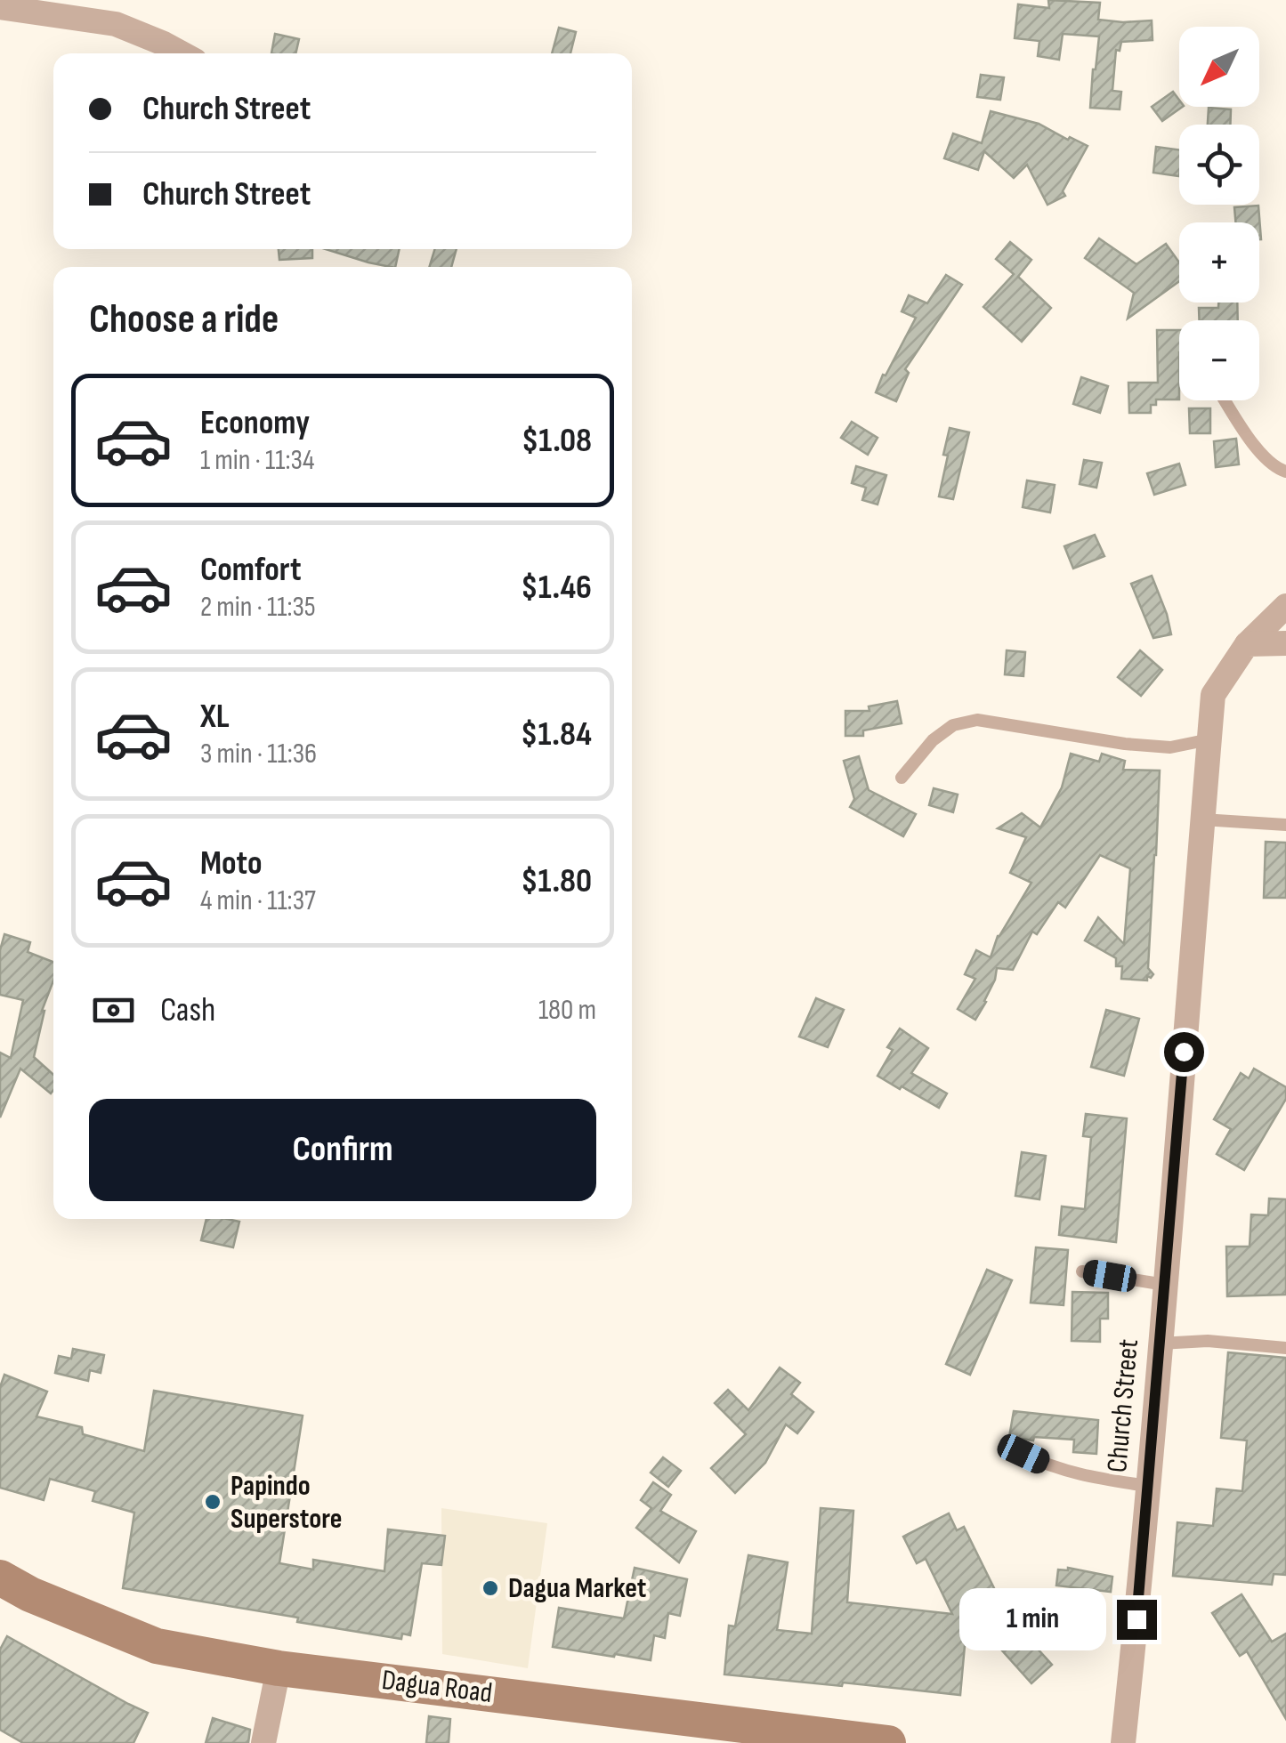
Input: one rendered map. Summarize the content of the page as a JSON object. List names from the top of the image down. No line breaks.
{"streets":{"street":["Church Street","Dagua Road"]},"places":["Papindo Superstore","Dagua Market"],"north":"bottom left","page":{"map_buttons":["+","−"],"banner":["Church Street","Church Street"],"heading":"Choose a ride","list":[{"name":"Economy","note":"1 min · 11:34","value":"$1.08"},{"name":"Comfort","note":"2 min · 11:35","value":"$1.46"},{"name":"XL","note":"3 min · 11:36","value":"$1.84"},{"name":"Moto","note":"4 min · 11:37","value":"$1.80"}],"pay":["Cash","180 m"],"buttons":"Confirm","bubble":"1 min"}}
